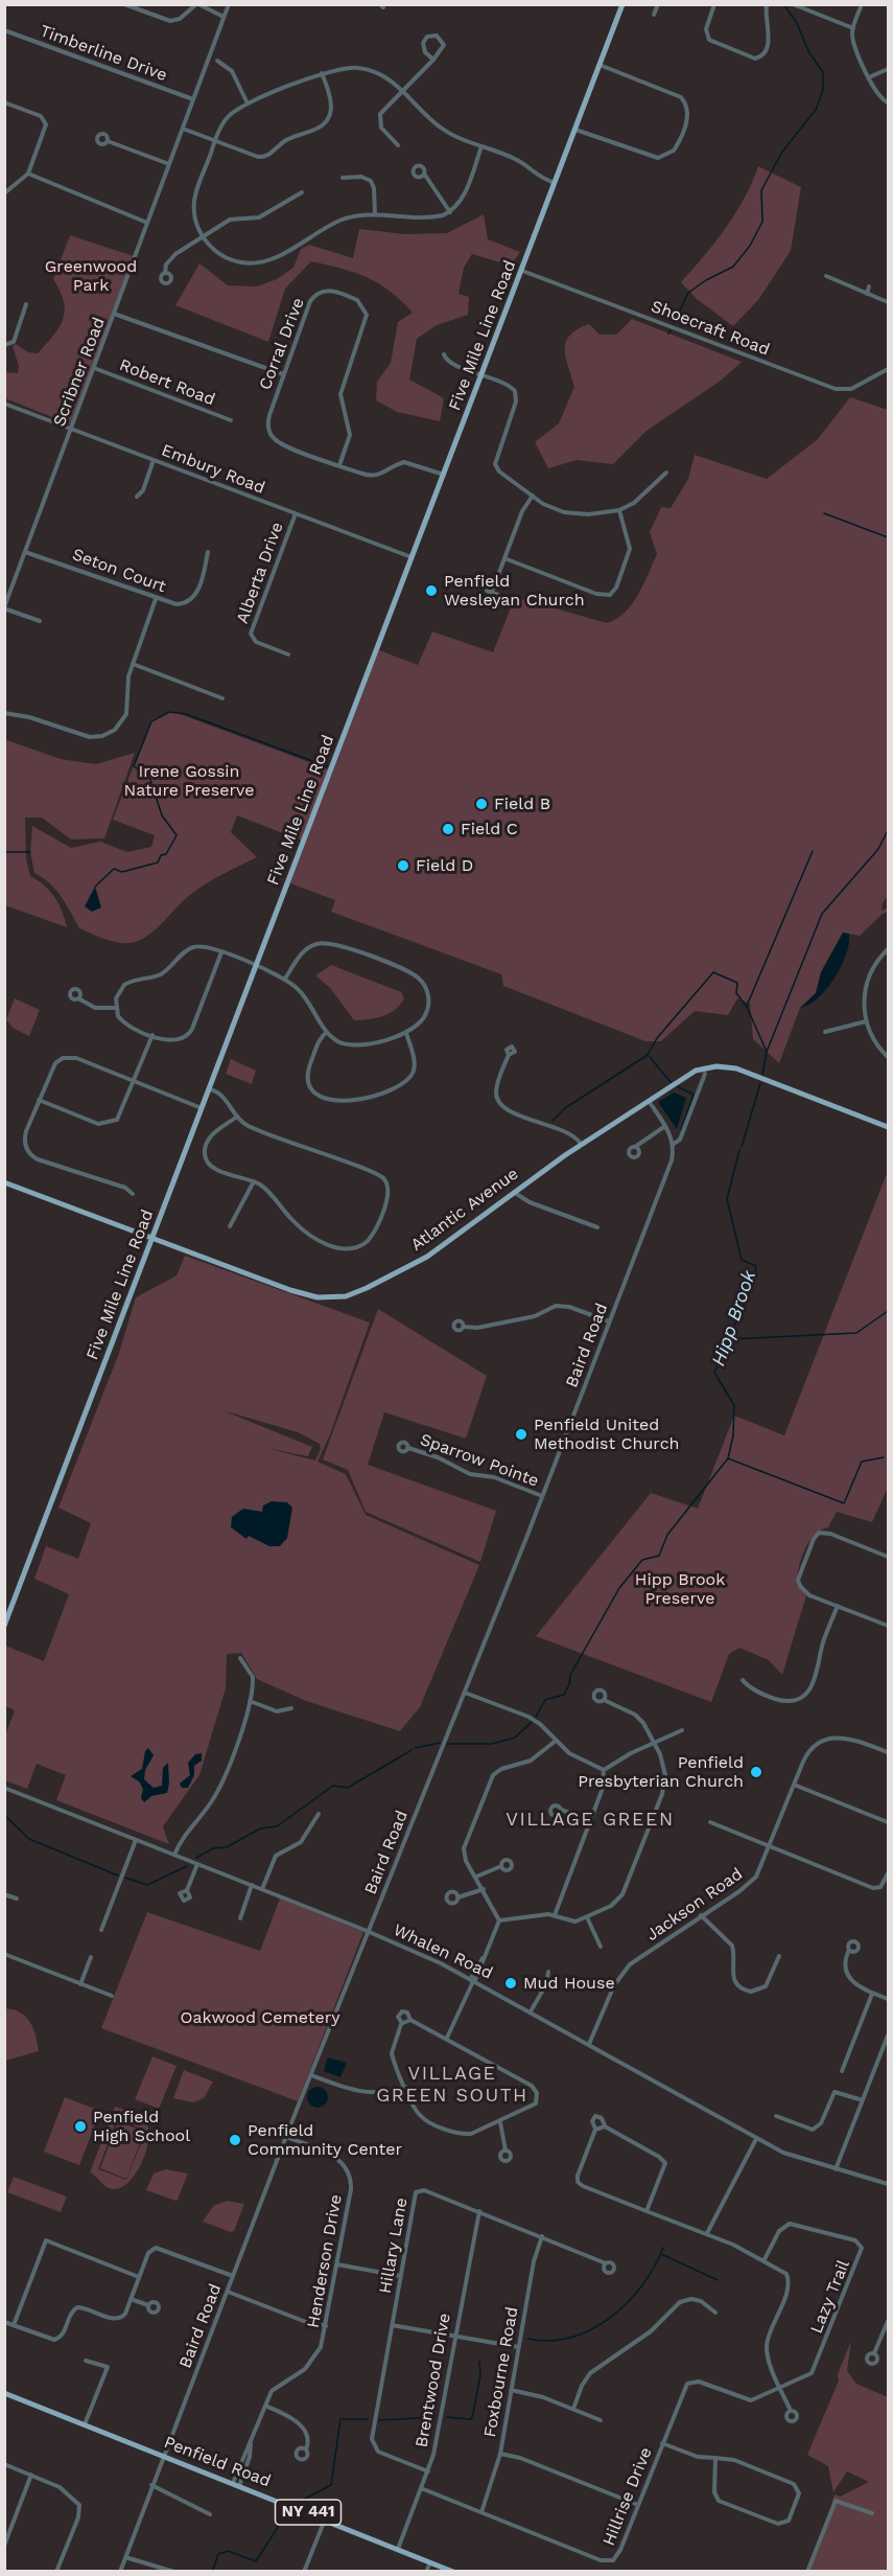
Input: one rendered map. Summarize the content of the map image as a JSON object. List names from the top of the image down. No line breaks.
{"streets":{"main road":["Five Mile Line Road","Atlantic Avenue","Penfield Road","NY 441"],"street":["Timberline Drive","Shoecraft Road","Corral Drive","Scribner Road","Robert Road","Embury Road","Seton Court","Alberta Drive","Baird Road","Sparrow Pointe","Jackson Road","Whalen Road","Hillary Lane","Henderson Drive","Lazy Trail","Foxbourne Road","Brentwood Drive","Hillrise Drive"]},"crossings":[["Timberline Drive","Scribner Road"],["Shoecraft Road","Five Mile Line Road"],["Five Mile Line Road","Corral Drive"],["Five Mile Line Road","Embury Road"],["Five Mile Line Road","Atlantic Avenue"],["Scribner Road","Robert Road"],["Scribner Road","Embury Road"],["Scribner Road","Seton Court"],["Embury Road","Alberta Drive"],["Baird Road","Sparrow Pointe"],["Baird Road","Whalen Road"],["Baird Road","Henderson Drive"],["Baird Road","Penfield Road"],["Jackson Road","Whalen Road"],["Hillary Lane","Foxbourne Road"],["Hillary Lane","Brentwood Drive"],["Henderson Drive","Penfield Road"],["Lazy Trail","Hillrise Drive"],["Foxbourne Road","Hillrise Drive"],["Brentwood Drive","Penfield Road"],["Brentwood Drive","Hillrise Drive"]],"districts":["VILLAGE GREEN","VILLAGE GREEN SOUTH"],"water":["Hipp Brook"],"parks":["Greenwood Park","Irene Gossin Nature Preserve","Hipp Brook Preserve","Oakwood Cemetery"],"places":["Penfield Wesleyan Church","Field B","Field C","Field D","Penfield United Methodist Church","Penfield Presbyterian Church","Mud House","Penfield High School","Penfield Community Center"]}
